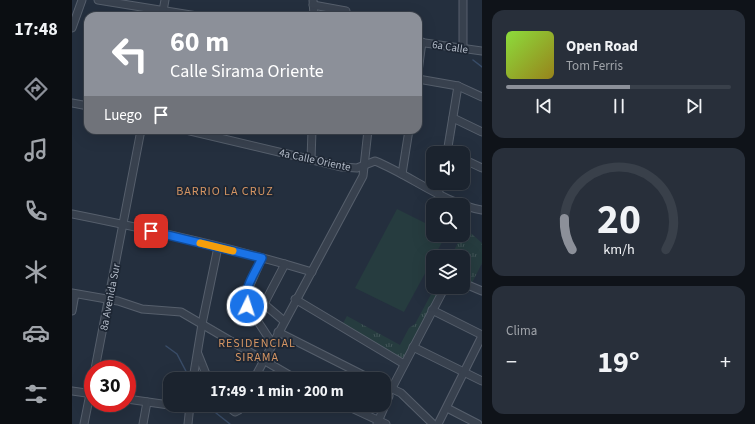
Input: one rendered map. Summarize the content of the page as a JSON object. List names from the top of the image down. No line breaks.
{"streets":{"street":["6a Calle","4a Calle Oriente","8a Avenida Sur"]},"districts":["BARRIO LA CRUZ","RESIDENCIAL SIRAMA"],"page":{"tabs":"17:48","turn":["60 m","Calle Sirama Oriente"],"song":["Open Road","Tom Ferris"],"then":"Luego","tile":"Clima","heat":["−","19°","+"],"limit":"30","trip":"17:49 · 1 min · 200 m","gauge":["20","km/h"]}}
